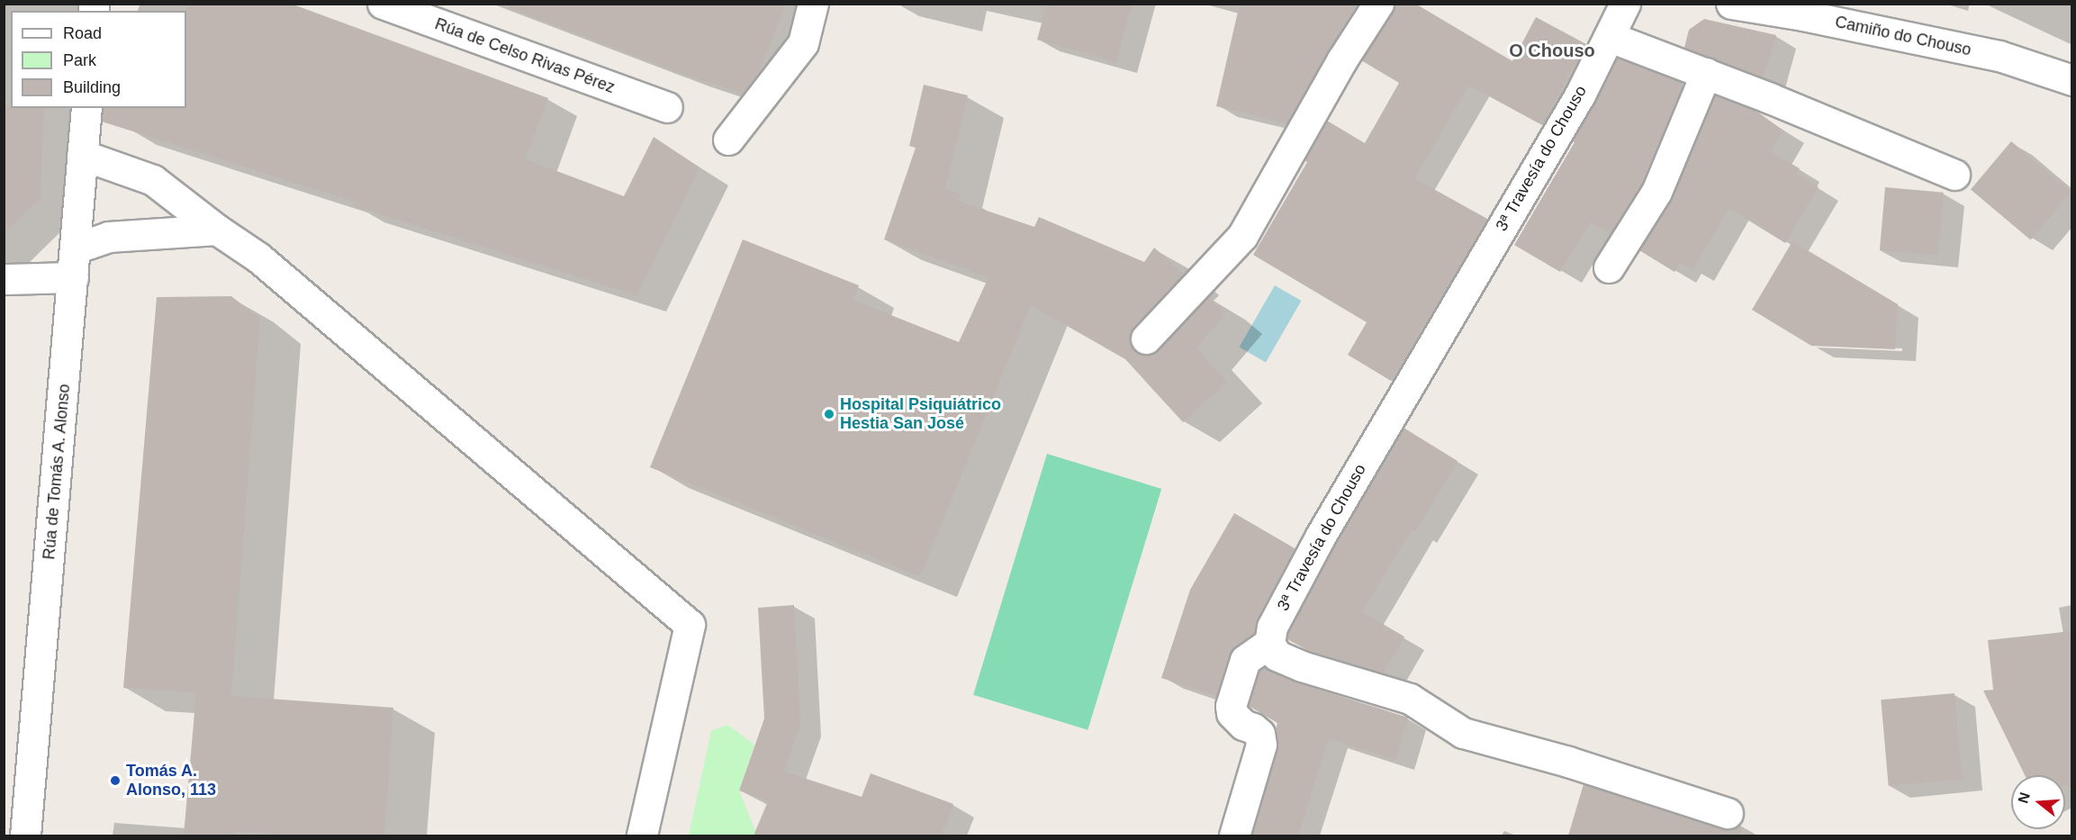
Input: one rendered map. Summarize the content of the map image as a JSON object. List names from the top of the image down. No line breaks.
{"streets":{"street":["Camiño do Chouso","Rúa de Celso Rivas Pérez","3ª Travesía do Chouso","Rúa de Tomás A. Alonso"]},"districts":["O Chouso"],"places":["Hospital Psiquiátrico Hestia San José","Tomás A. Alonso, 113"],"legend":["Road","Park","Building"],"north":"left"}
